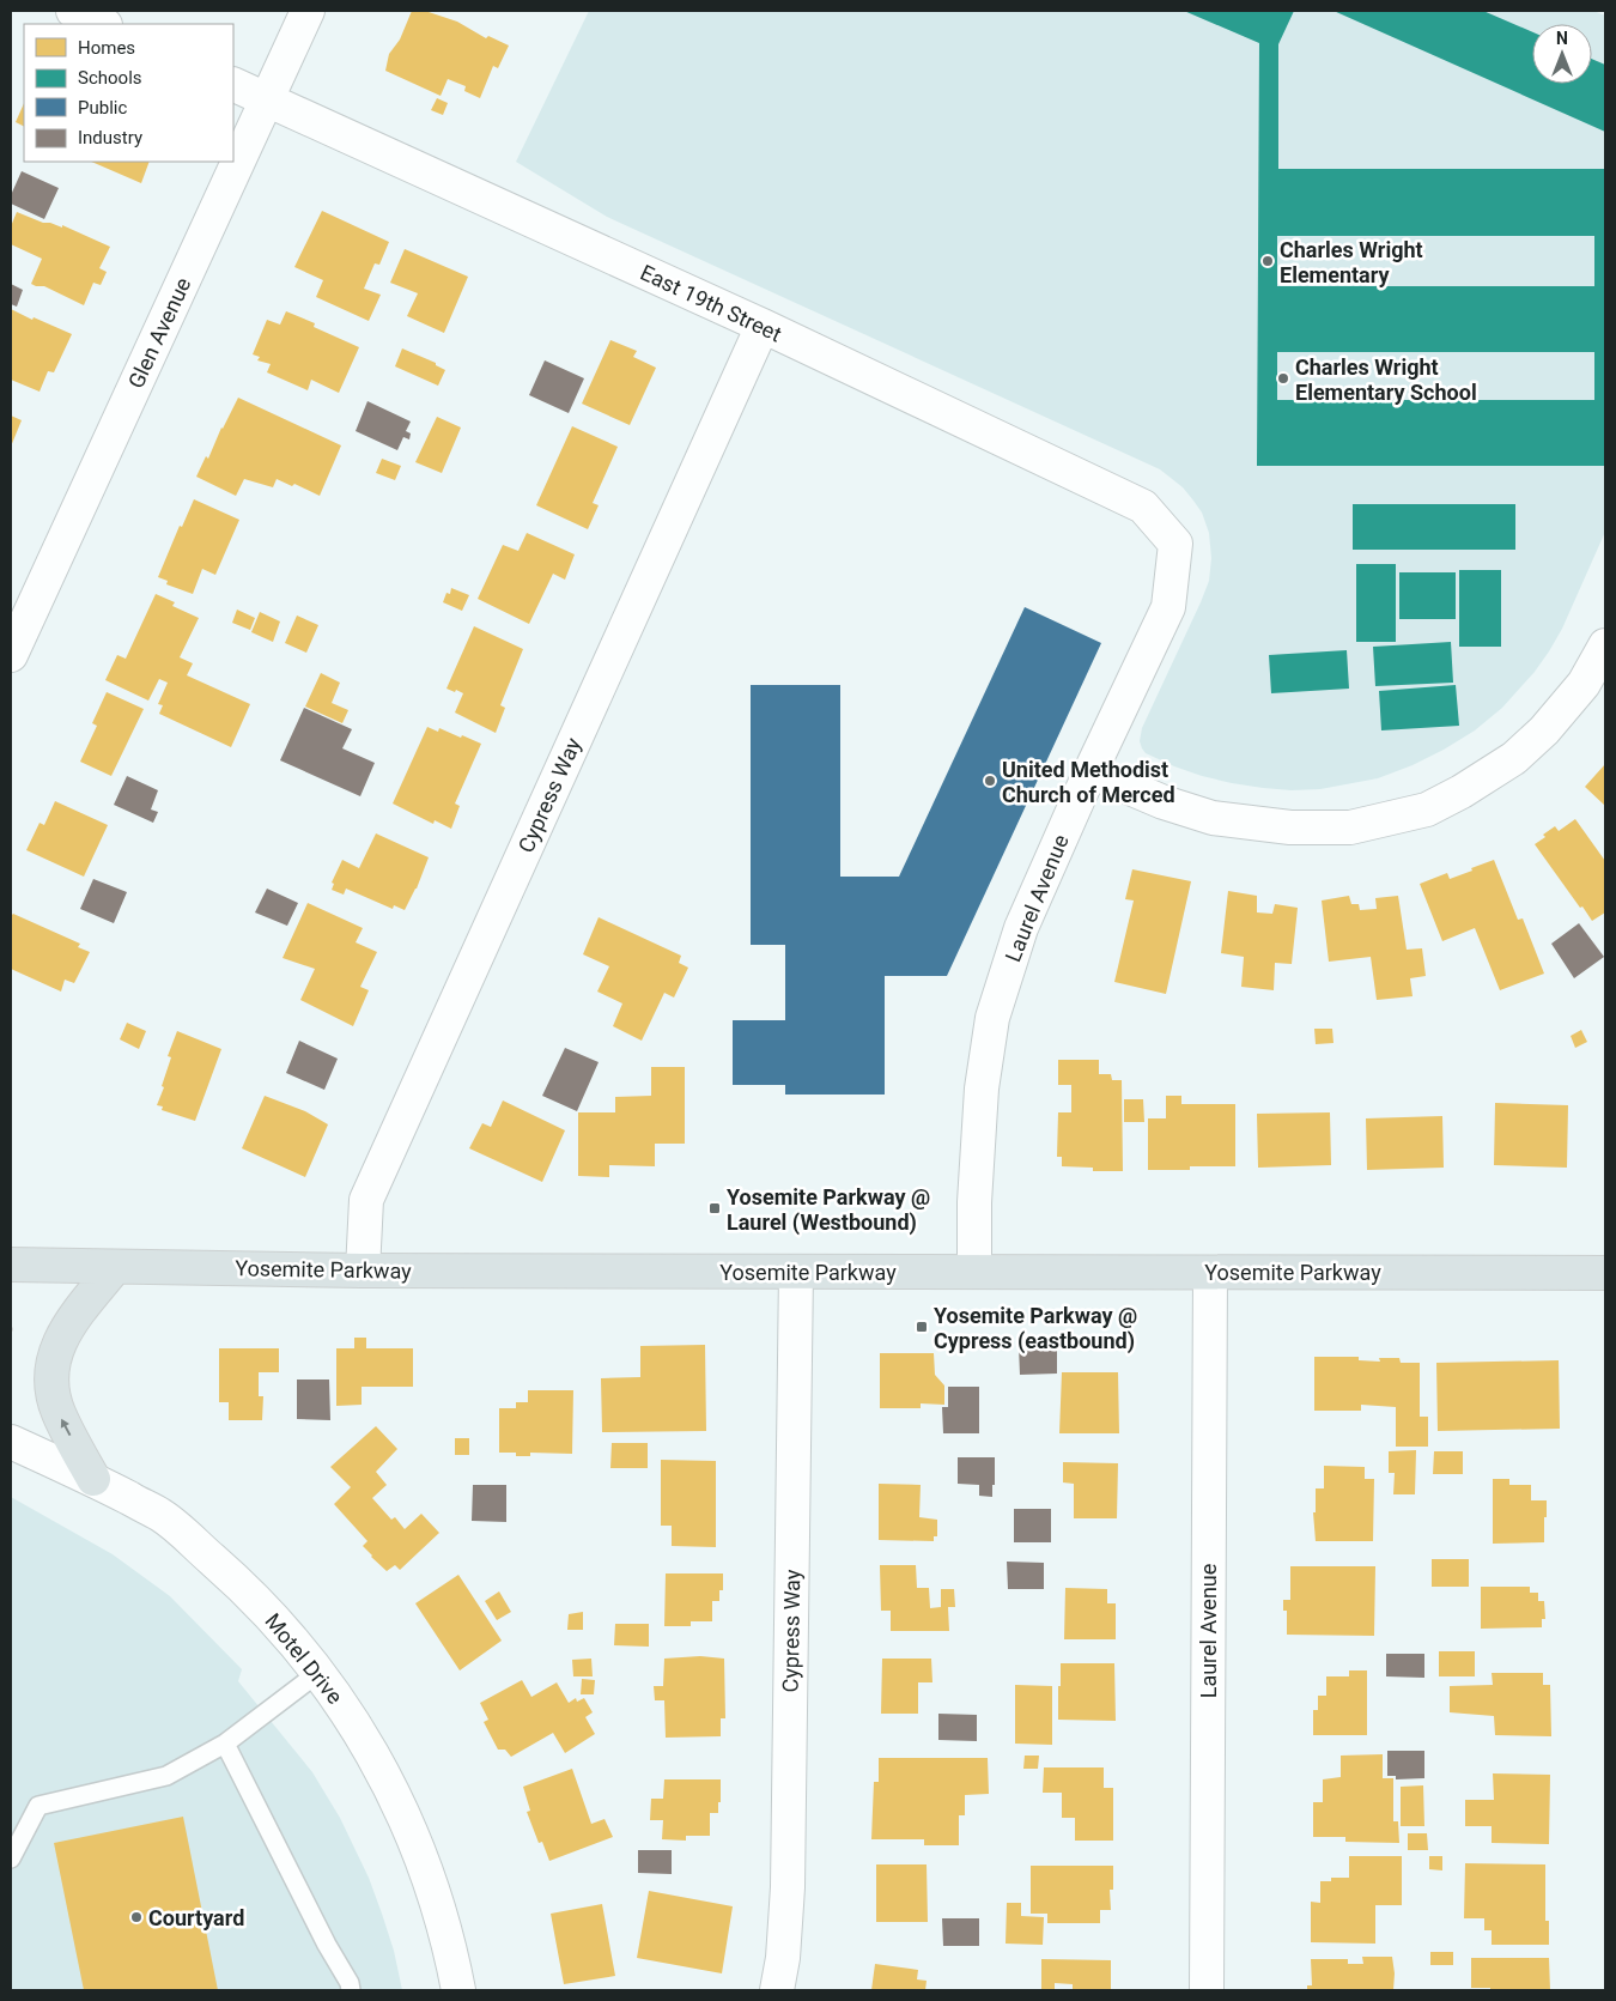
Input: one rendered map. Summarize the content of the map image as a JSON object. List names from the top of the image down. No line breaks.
{"streets":{"main road":["Yosemite Parkway"],"street":["East 19th Street","Glen Avenue","Cypress Way","Laurel Avenue","Motel Drive"]},"crossings":[["East 19th Street","Glen Avenue"],["East 19th Street","Cypress Way"],["East 19th Street","Laurel Avenue"],["Cypress Way","Yosemite Parkway"],["Laurel Avenue","Yosemite Parkway"]],"places":{"other":["Charles Wright Elementary","Charles Wright Elementary School","United Methodist Church of Merced","Courtyard"],"transit":["Yosemite Parkway @ Laurel (Westbound)","Yosemite Parkway @ Cypress (eastbound)"]},"legend":["Homes","Schools","Public","Industry"],"north":"top"}
